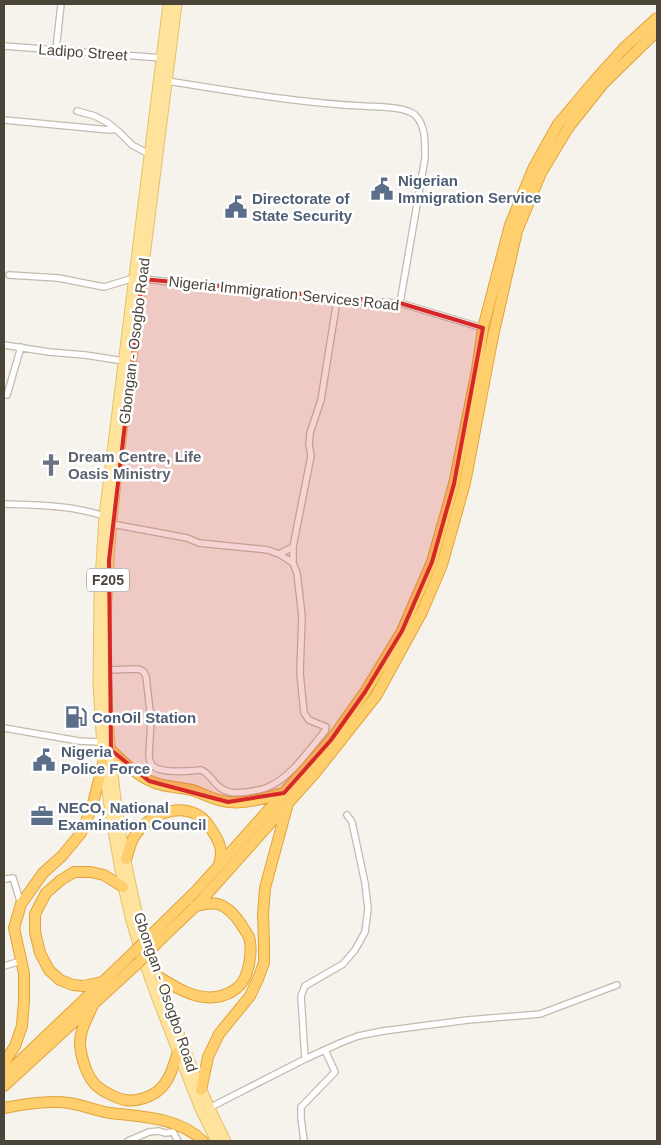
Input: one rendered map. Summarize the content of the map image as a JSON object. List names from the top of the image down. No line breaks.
{"streets":{"main road":["Gbongan - Osogbo Road","F205"],"street":["Ladipo Street","Nigeria Immigration Services Road"]},"crossings":[["Ladipo Street","Gbongan - Osogbo Road"],["Nigeria Immigration Services Road","Gbongan - Osogbo Road"]],"places":{"public building":["Nigerian Immigration Service","Directorate of State Security","Nigeria Police Force"],"church":["Dream Centre, Life Oasis Ministry"],"fuel station":["ConOil Station"],"office":["NECO, National Examination Council"]}}
